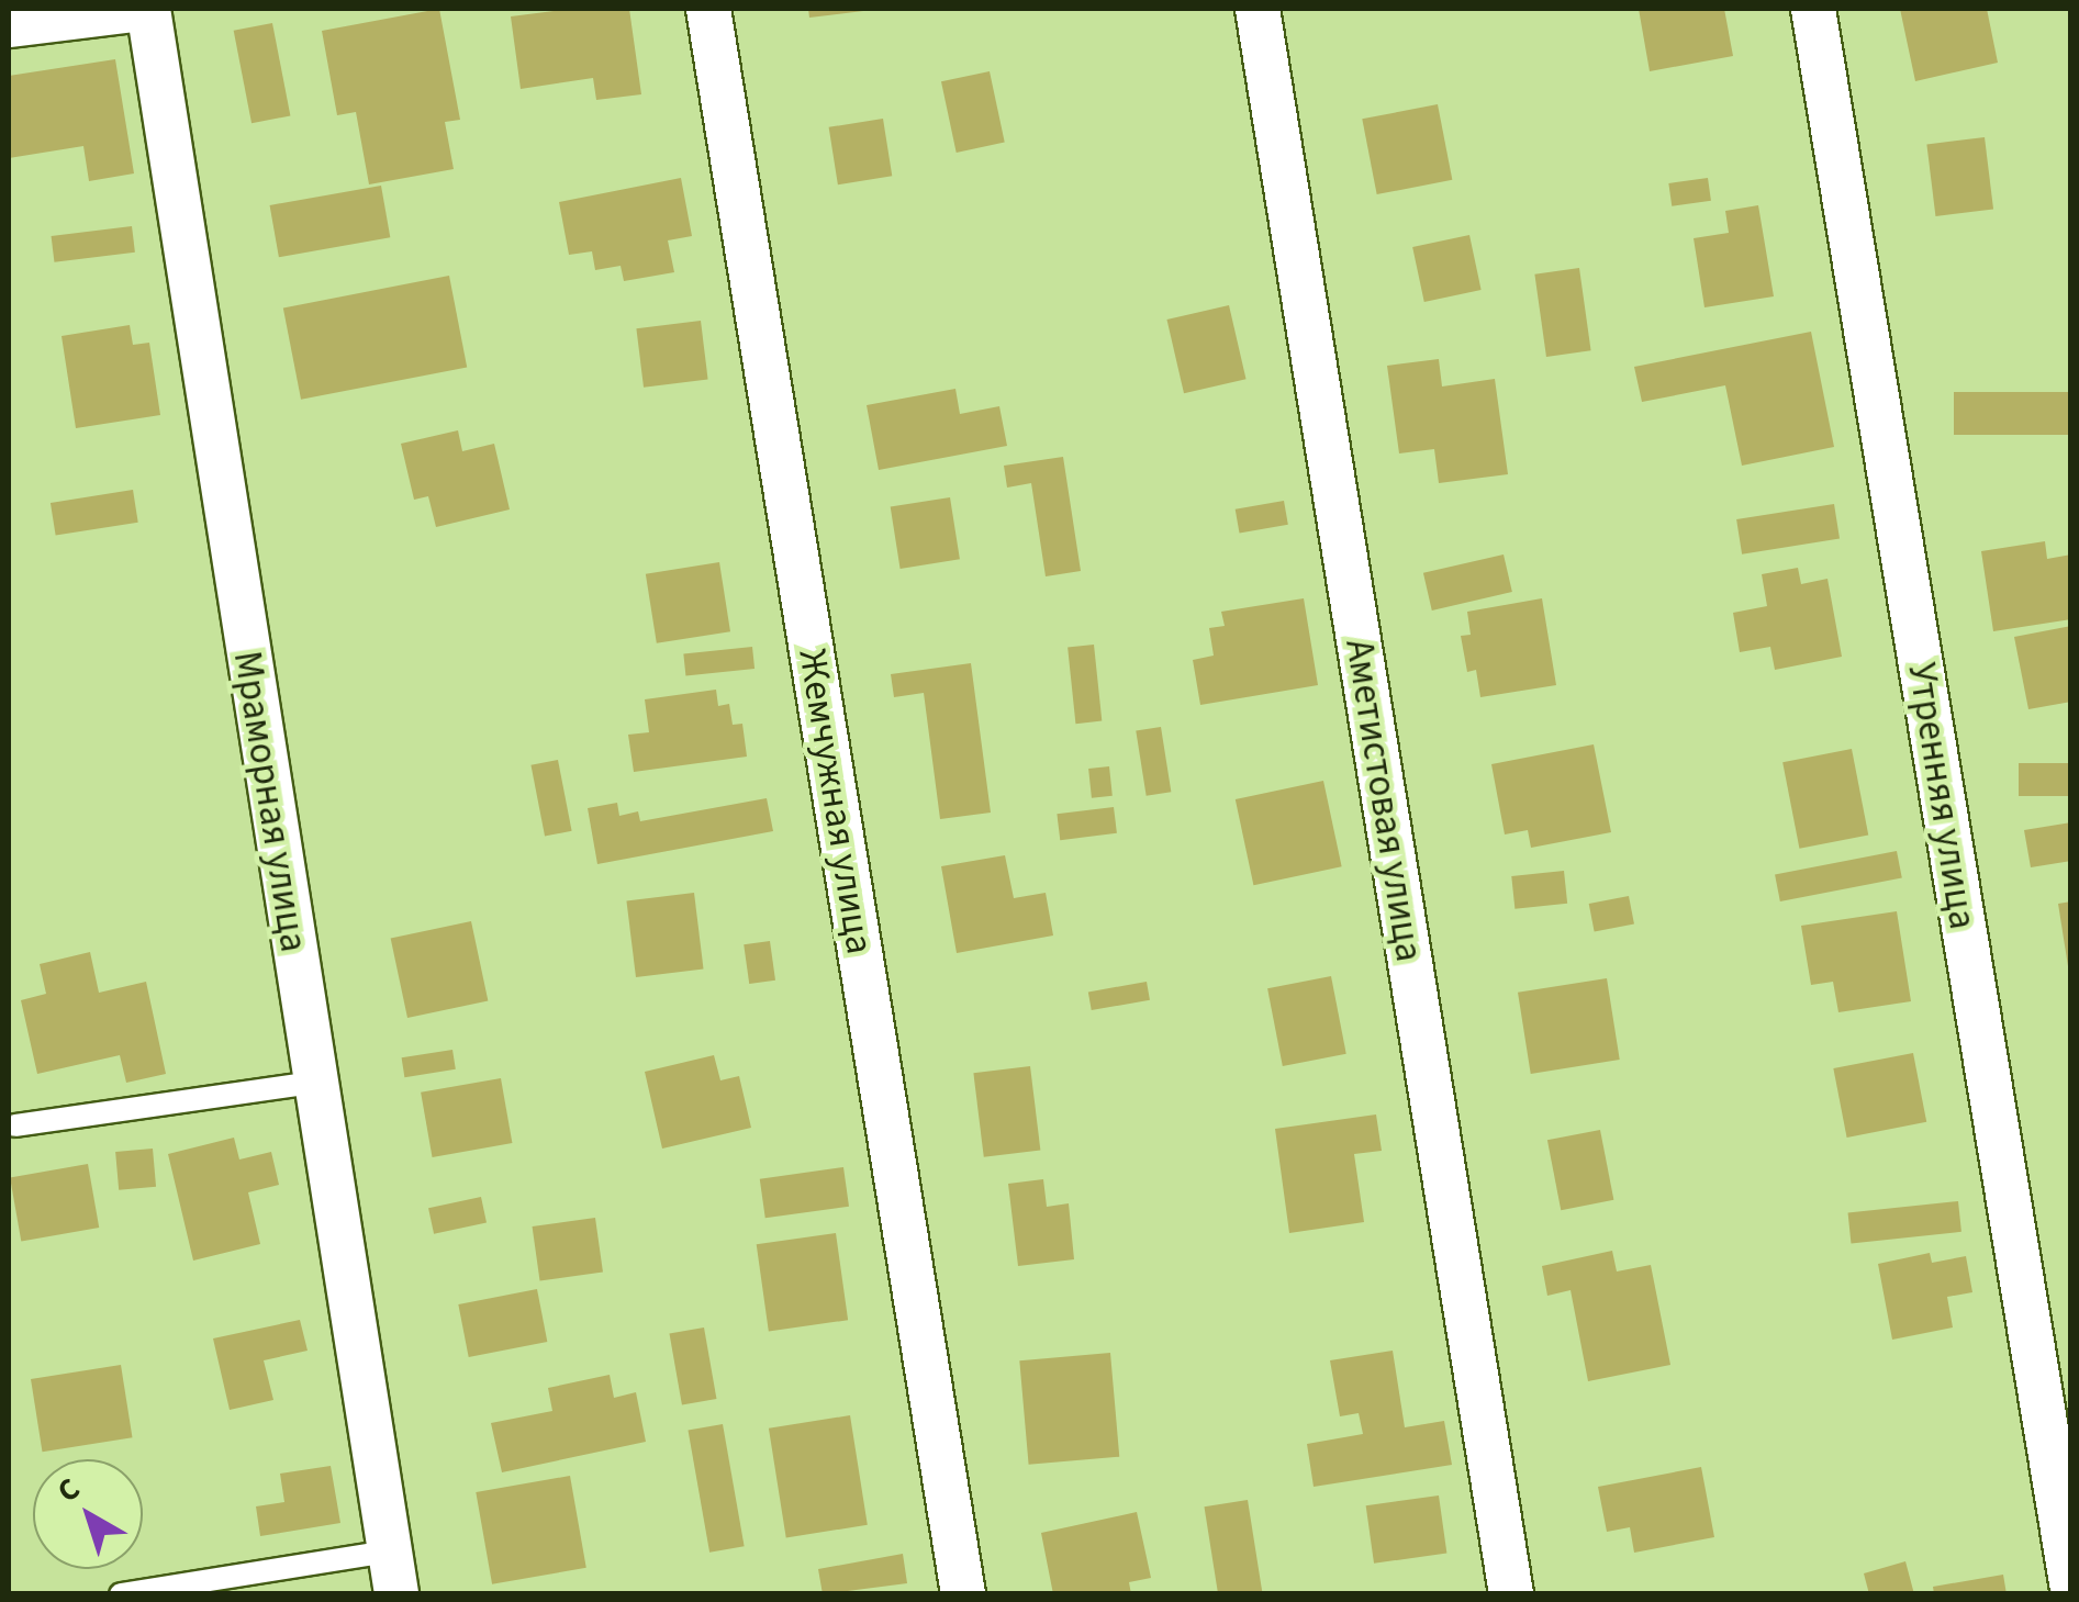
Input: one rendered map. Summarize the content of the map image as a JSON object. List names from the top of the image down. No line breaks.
{"streets":{"street":["Утренняя улица","Аметистовая улица","Мраморная улица","Жемчужная улица"]},"north":"top left"}
